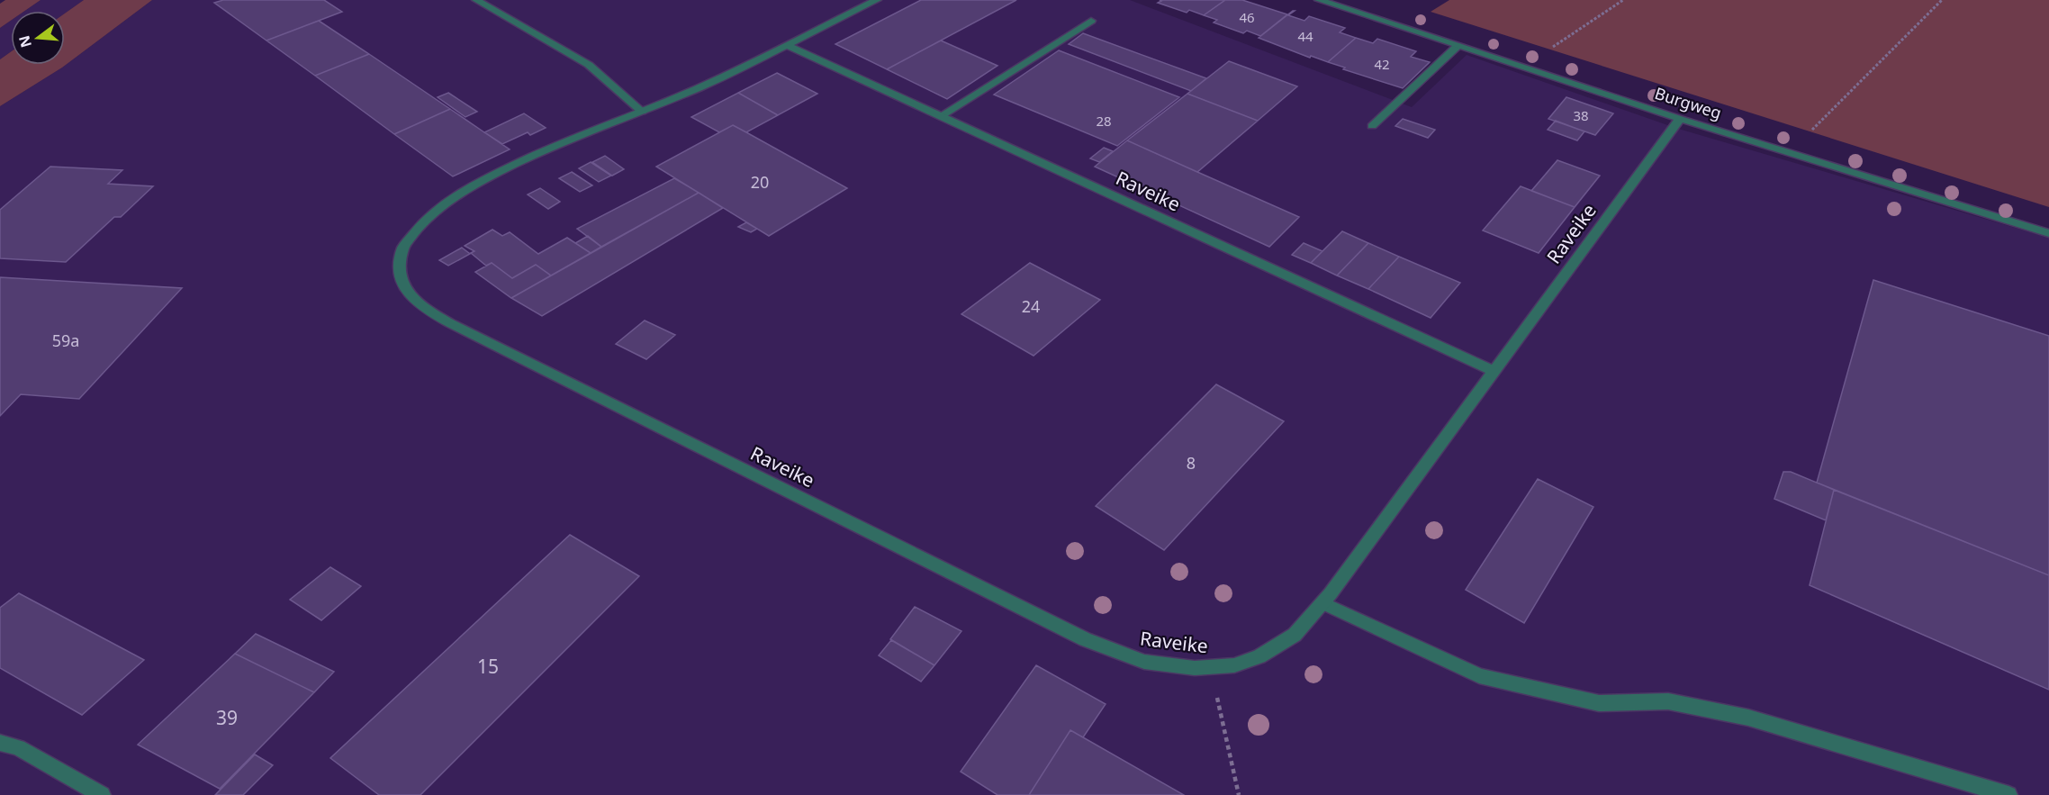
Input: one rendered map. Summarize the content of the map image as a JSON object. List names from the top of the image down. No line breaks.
{"streets":{"street":["Burgweg","Raveike"]},"crossings":[["Burgweg","Raveike"]],"house_numbers":["46","44","42","38","28","20","24","59a","8","15","39"],"north":"left"}
